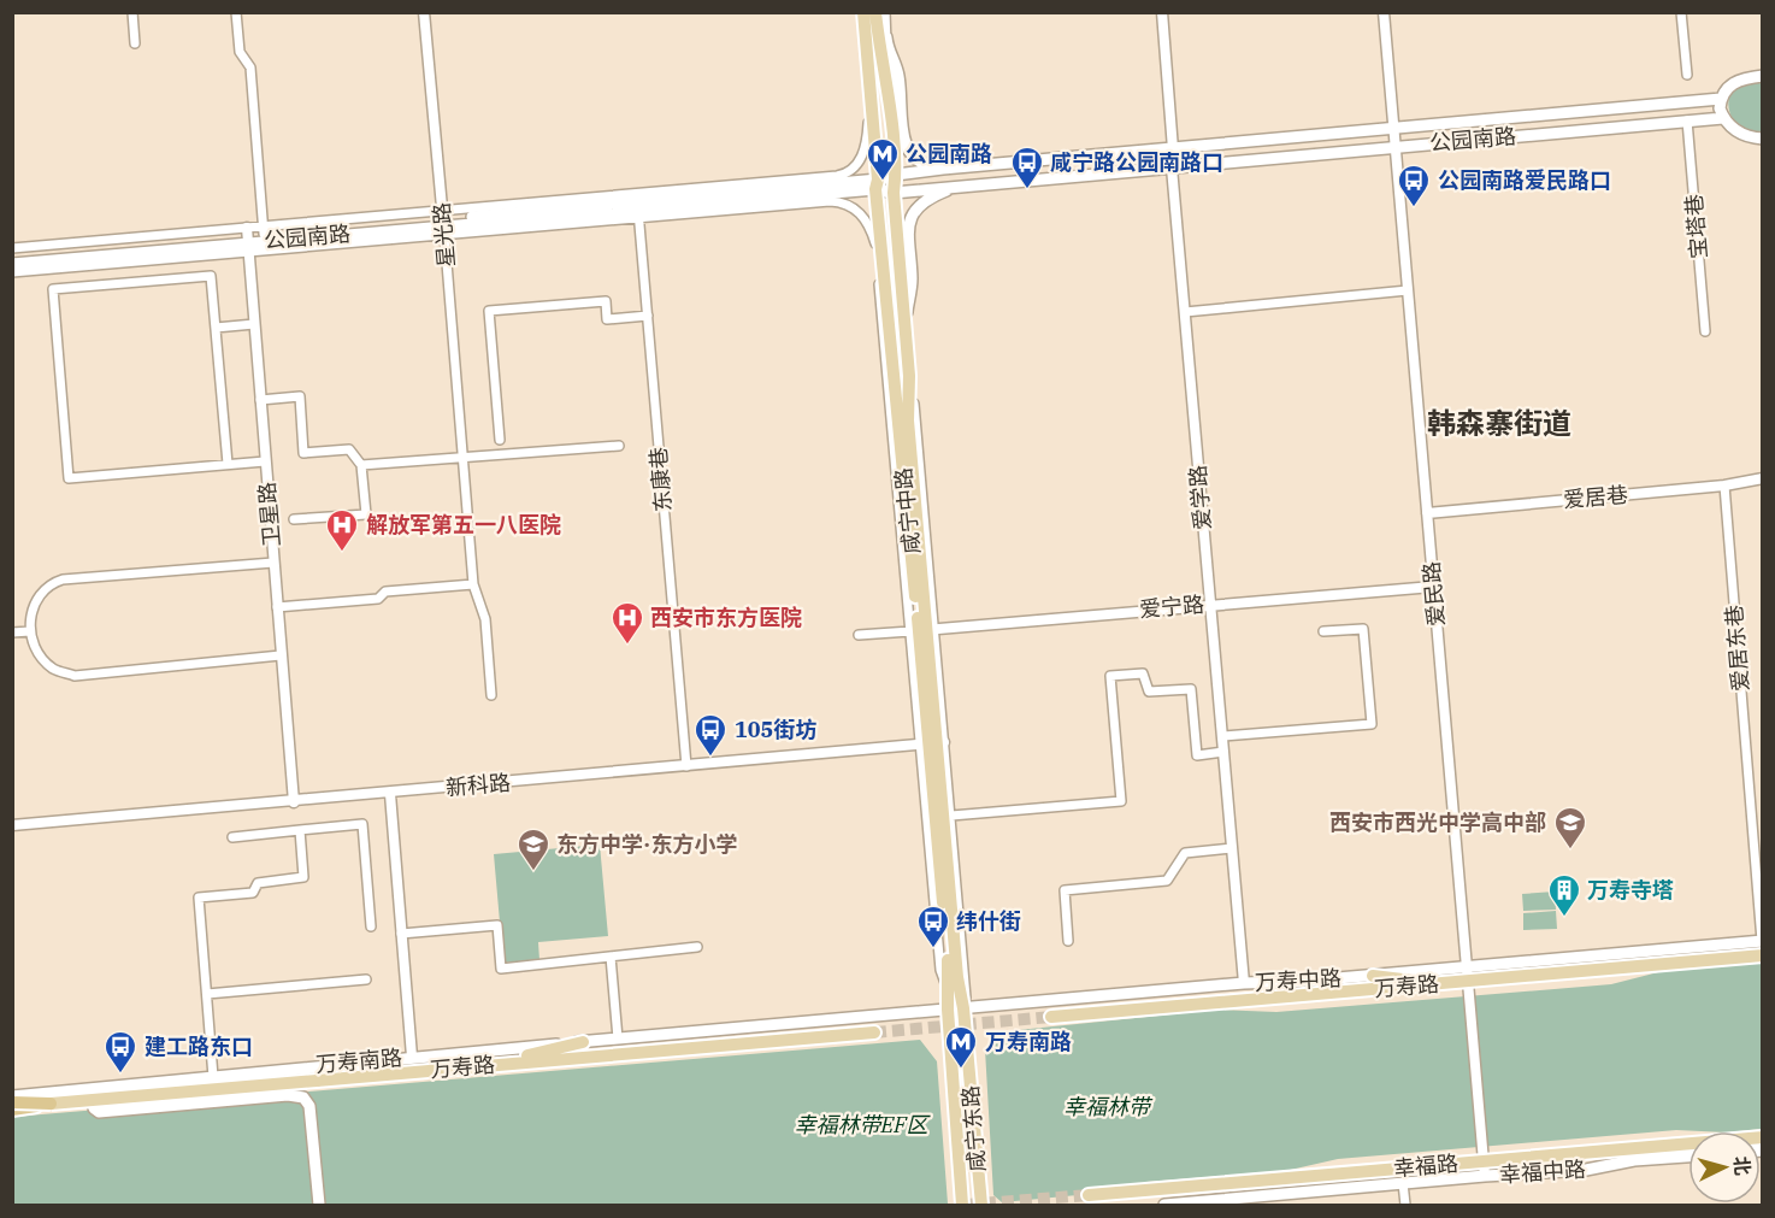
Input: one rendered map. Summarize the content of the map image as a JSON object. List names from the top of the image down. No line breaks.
{"streets":{"main road":["公园南路","咸宁中路","万寿中路","万寿路","万寿南路","咸宁东路","幸福路","幸福中路"],"street":["宝塔巷","星光路","东康巷","爱学路","爱居巷","卫星路","爱民路","爱宁路","爱居东巷","新科路"]},"crossings":[["公园南路","宝塔巷"],["公园南路","星光路"],["公园南路","东康巷"],["公园南路","爱学路"],["公园南路","咸宁中路"],["公园南路","卫星路"],["公园南路","爱民路"],["东康巷","新科路"],["爱学路","爱宁路"],["爱学路","万寿中路"],["爱居巷","爱民路"],["爱居巷","爱居东巷"],["咸宁中路","爱宁路"],["咸宁中路","新科路"],["咸宁中路","万寿中路"],["咸宁中路","万寿南路"],["咸宁中路","咸宁东路"],["卫星路","新科路"],["爱民路","爱宁路"],["爱民路","万寿中路"],["爱民路","万寿路"],["爱民路","幸福路"],["爱民路","幸福中路"],["爱居东巷","万寿中路"],["万寿中路","万寿南路"],["万寿中路","咸宁东路"],["万寿南路","咸宁东路"]],"districts":["韩森寨街道"],"parks":["幸福林带","幸福林带EF区"],"places":{"metro station":["公园南路","万寿南路"],"bus stop":["咸宁路公园南路口","公园南路爱民路口","105街坊","纬什街","建工路东口"],"hospital":["解放军第五一八医院","西安市东方医院"],"school or university":["西安市西光中学高中部","东方中学·东方小学"],"building":["万寿寺塔"]},"north":"right"}
